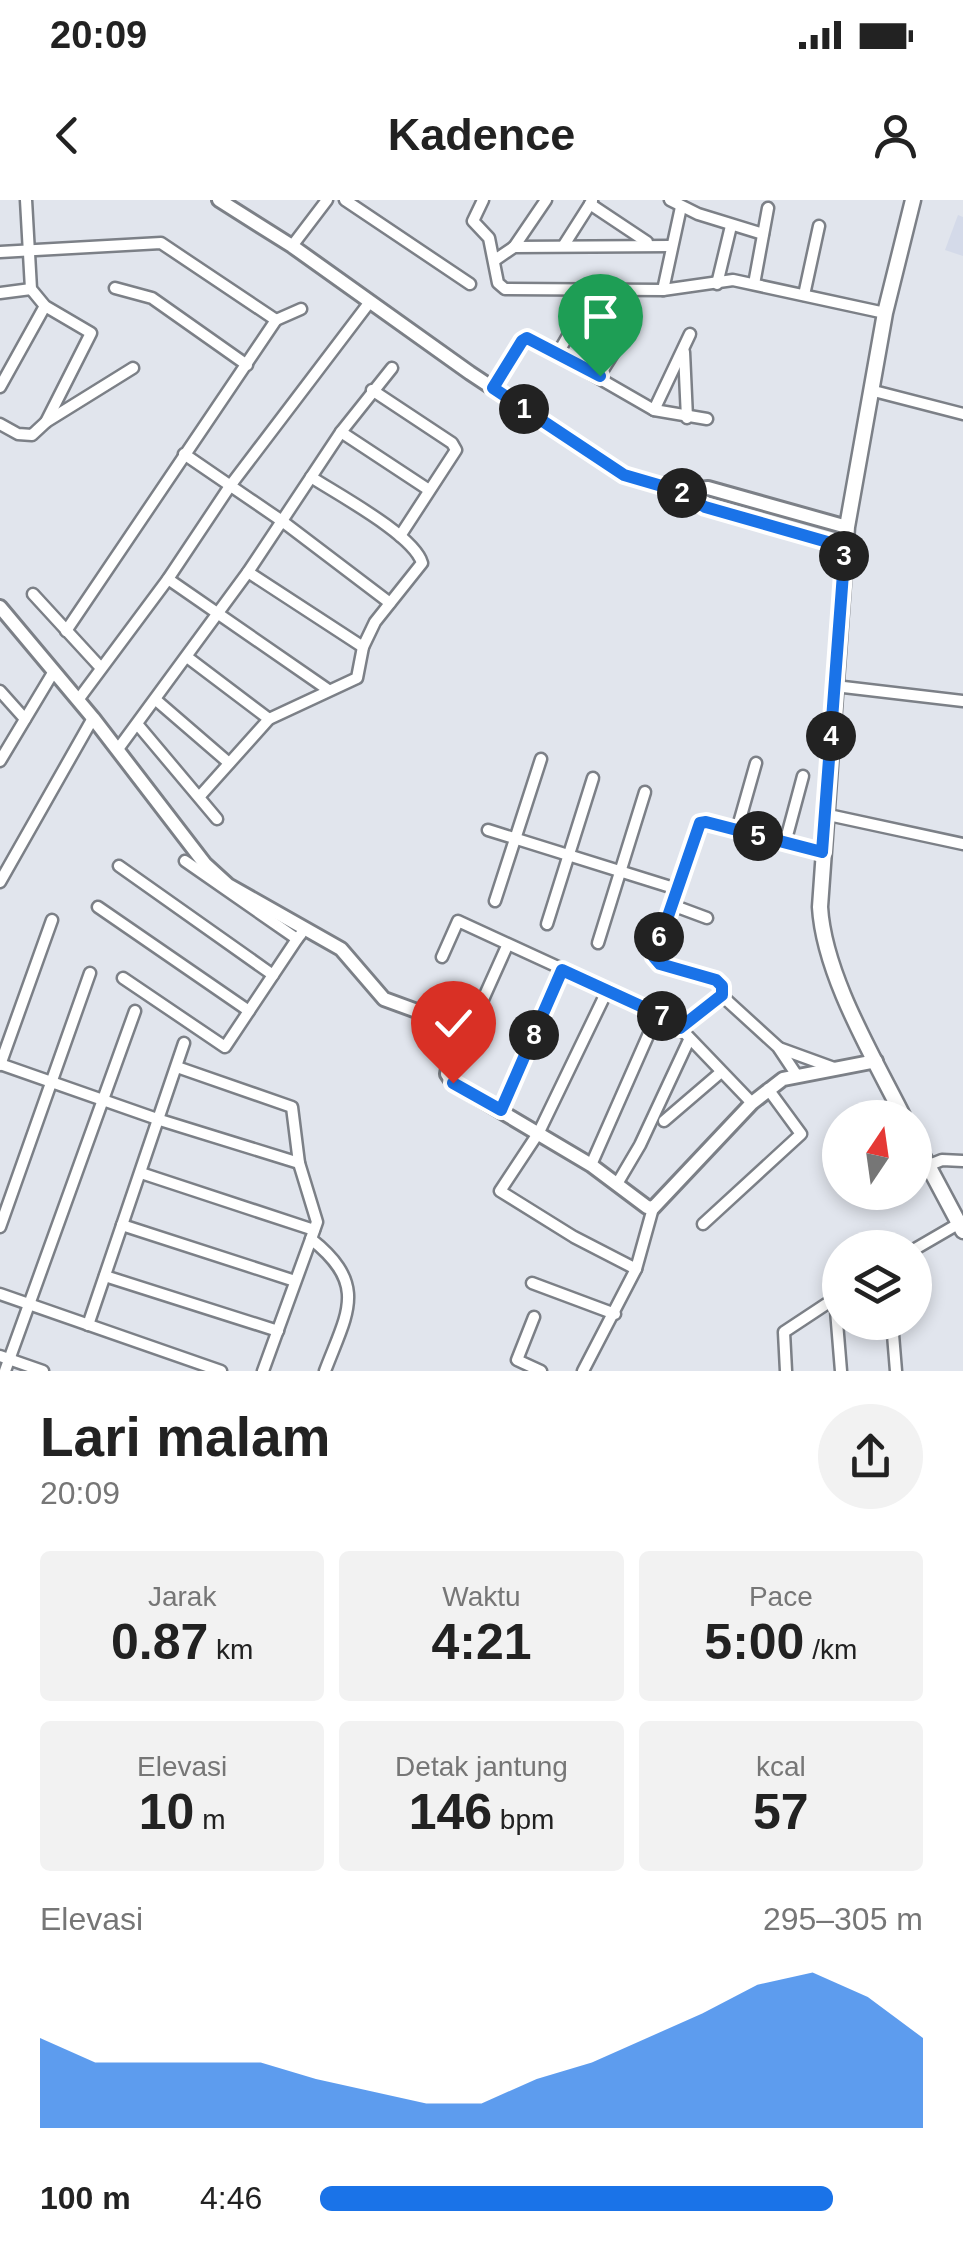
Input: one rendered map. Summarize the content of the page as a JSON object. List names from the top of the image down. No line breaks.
{"north":"top","page":{"status":"20:09","header":"Kadence","pins":["1","2","3","4","5","6","7","8"],"heading":["Lari malam","20:09"],"stats":[["Jarak","0.87 km"],["Waktu","4:21"],["Pace","5:00 /km"],["Elevasi","10 m"],["Detak jantung","146 bpm"],["kcal","57"]],"chart":["Elevasi","295–305 m"],"list":[{"name":"100 m","note":"4:46"}]}}
